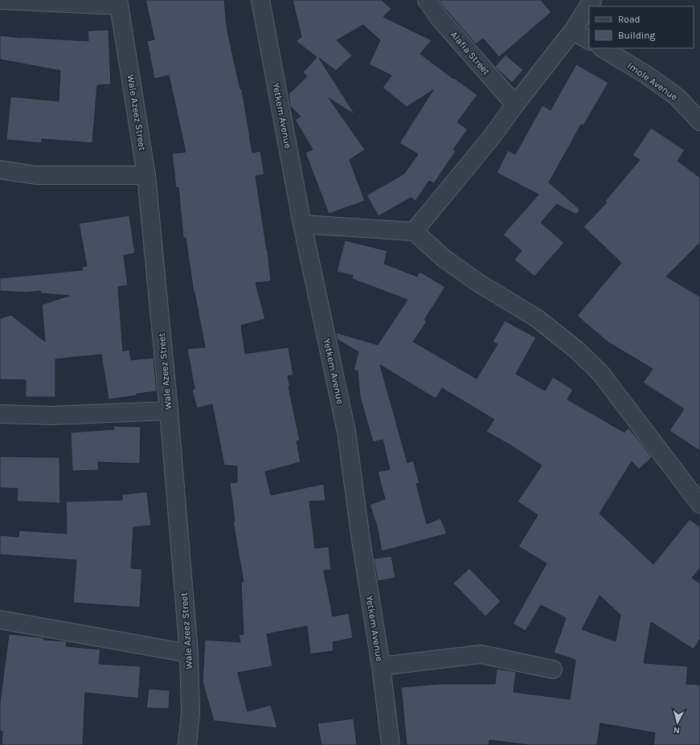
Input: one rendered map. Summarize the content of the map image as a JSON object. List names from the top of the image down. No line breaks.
{"streets":{"street":["Alafia Street","Imole Avenue","Wale Azeez Street","Yetkem Avenue"]},"legend":["Road","Building"],"north":"bottom"}
